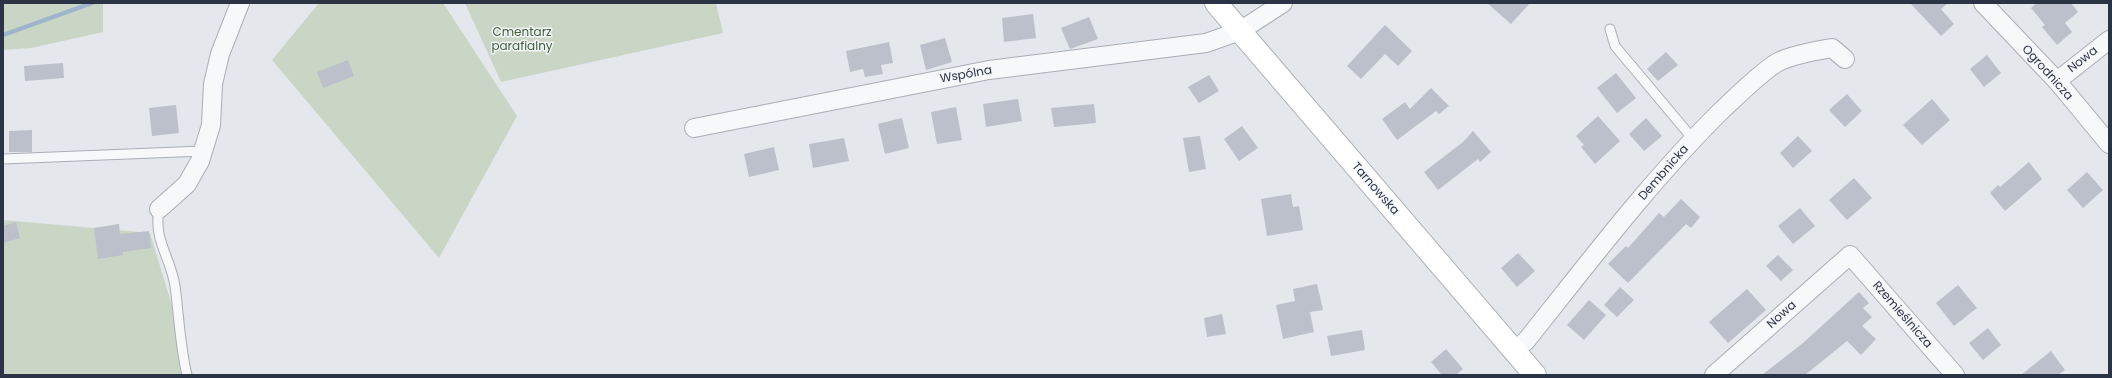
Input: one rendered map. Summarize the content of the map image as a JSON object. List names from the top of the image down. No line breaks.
{"streets":{"main road":["Tarnowska"],"street":["Nowa","Ogrodnicza","Wspólna","Dembnicka","Rzemieślnicza"]},"crossings":[["Nowa","Ogrodnicza"],["Nowa","Rzemieślnicza"],["Wspólna","Tarnowska"],["Dembnicka","Tarnowska"]],"parks":["Cmentarz parafialny"]}
